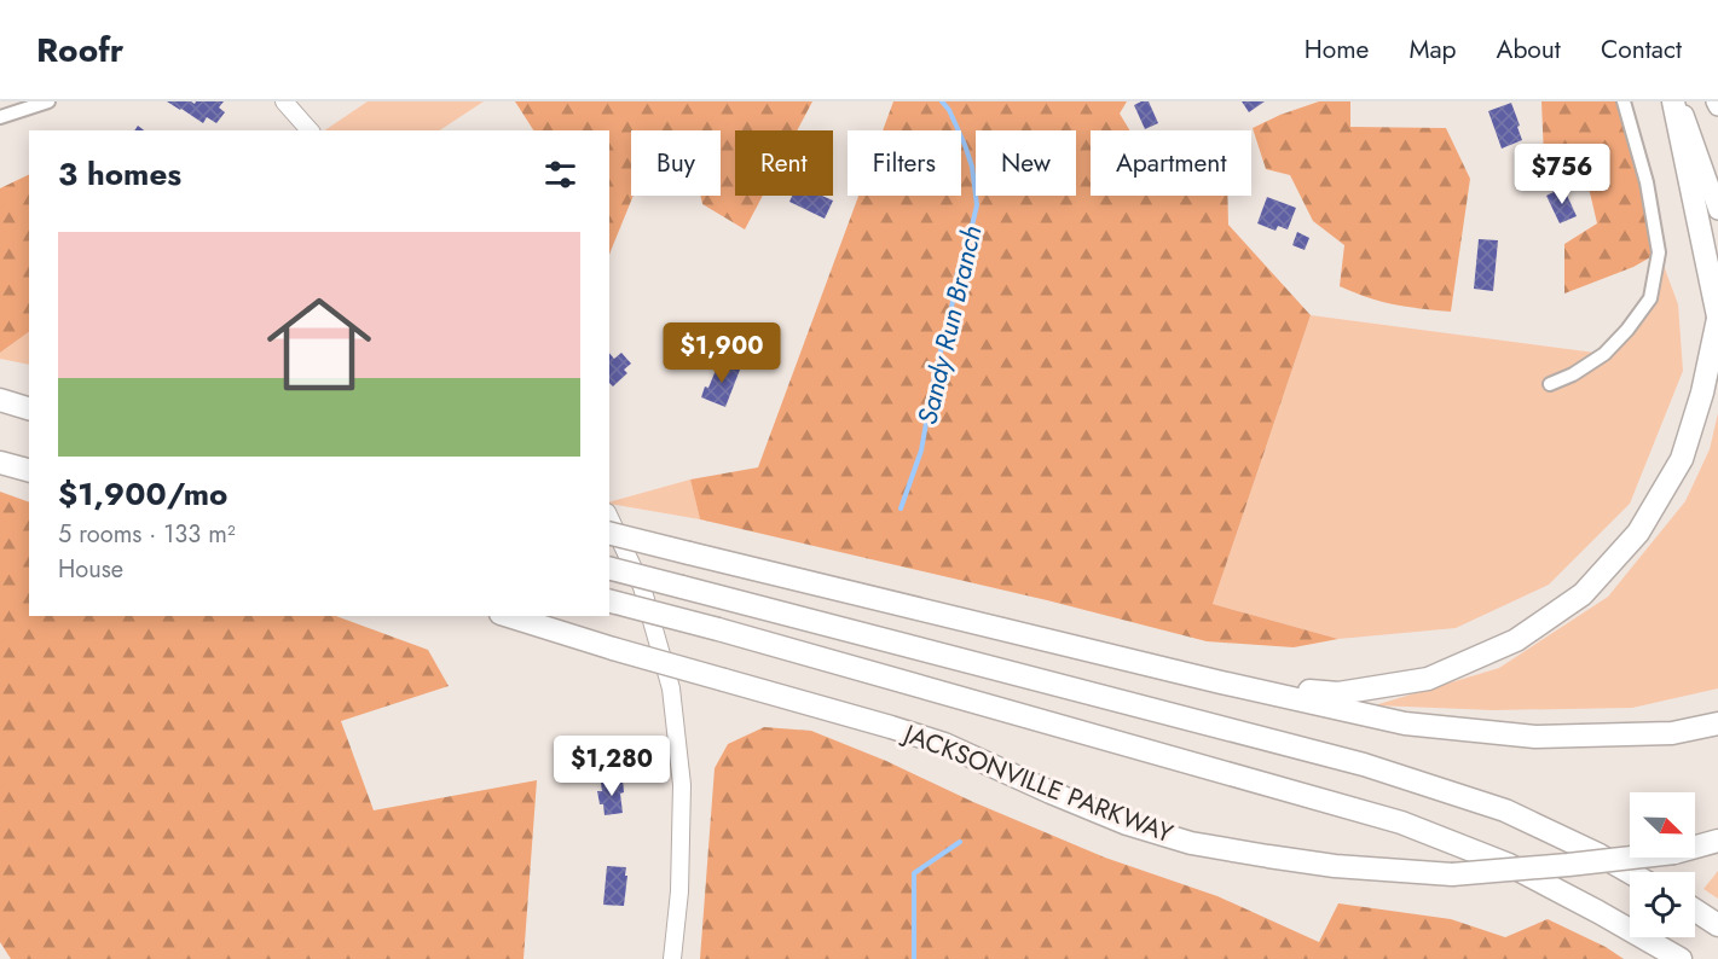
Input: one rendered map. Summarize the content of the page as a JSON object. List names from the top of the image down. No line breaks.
{"streets":{"highway":["JACKSONVILLE PARKWAY"]},"water":["Sandy Run Branch"],"north":"bottom right","page":{"header":"Roofr","nav":["Home","Map","About","Contact"],"chip":["Buy","Rent","Filters","New","Apartment"],"heading":"3 homes","price":["$756","$1,900","$1,280"],"list":[{"name":"$1,900/mo","note":"5 rooms · 133 m² · House"}]}}
